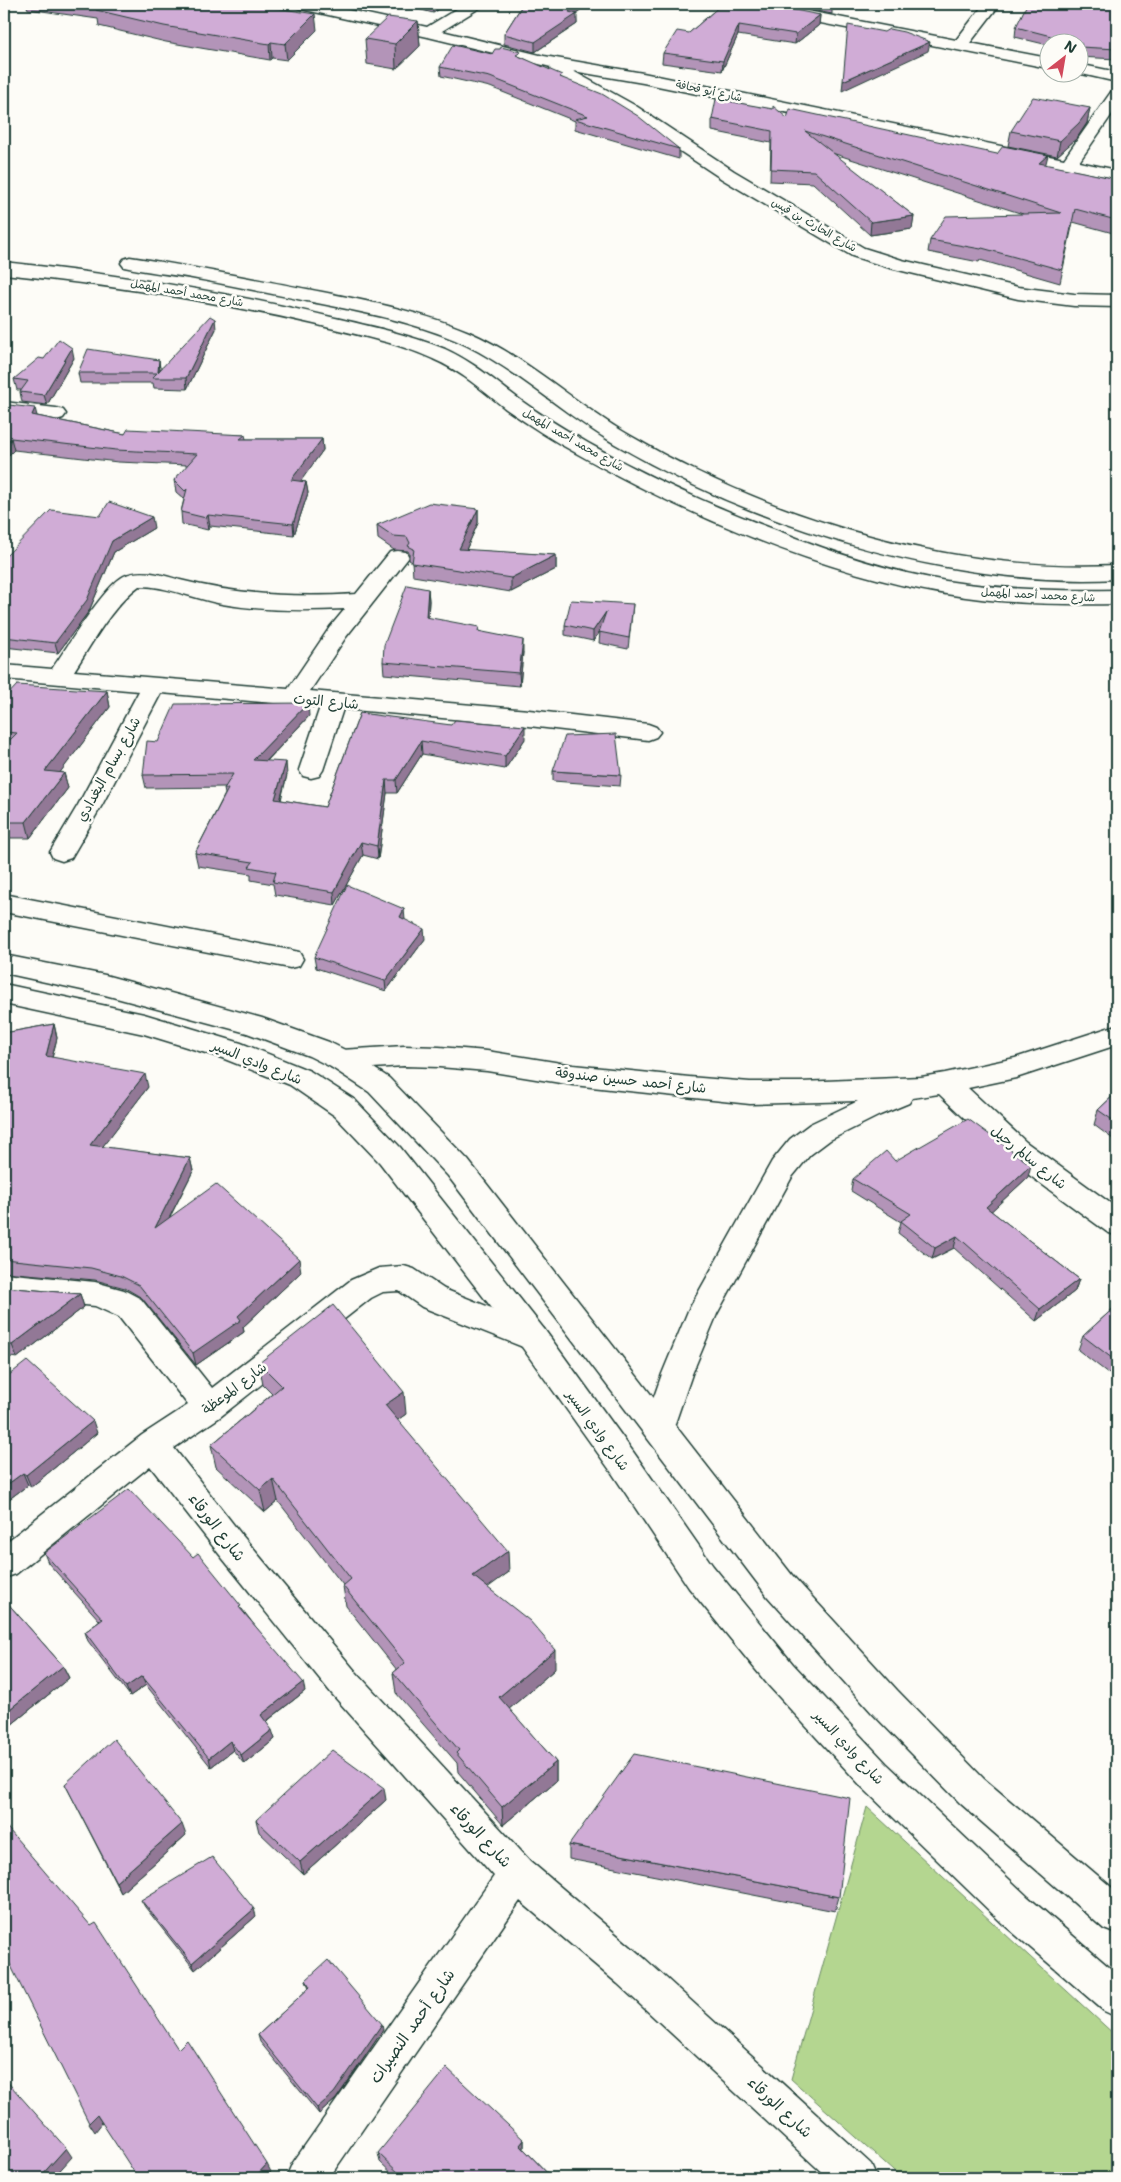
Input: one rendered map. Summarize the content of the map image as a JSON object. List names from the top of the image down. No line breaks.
{"streets":{"street":["شارع أبو قحافة","شارع الحارث بن قيس","شارع محمد أحمد المهمل","شارع التوت","شارع بسام البغدادي","شارع وادي السير","شارع أحمد حسين صندوقة","شارع سالم رحيل","شارع الموعظة","شارع الورقاء","شارع أحمد النصيرات"]},"crossings":[["شارع أبو قحافة","شارع الحارث بن قيس"],["شارع التوت","شارع بسام البغدادي"],["شارع وادي السير","شارع أحمد حسين صندوقة"],["شارع وادي السير","شارع الموعظة"],["شارع أحمد حسين صندوقة","شارع سالم رحيل"],["شارع الموعظة","شارع الورقاء"],["شارع الورقاء","شارع أحمد النصيرات"]],"north":"top right"}
